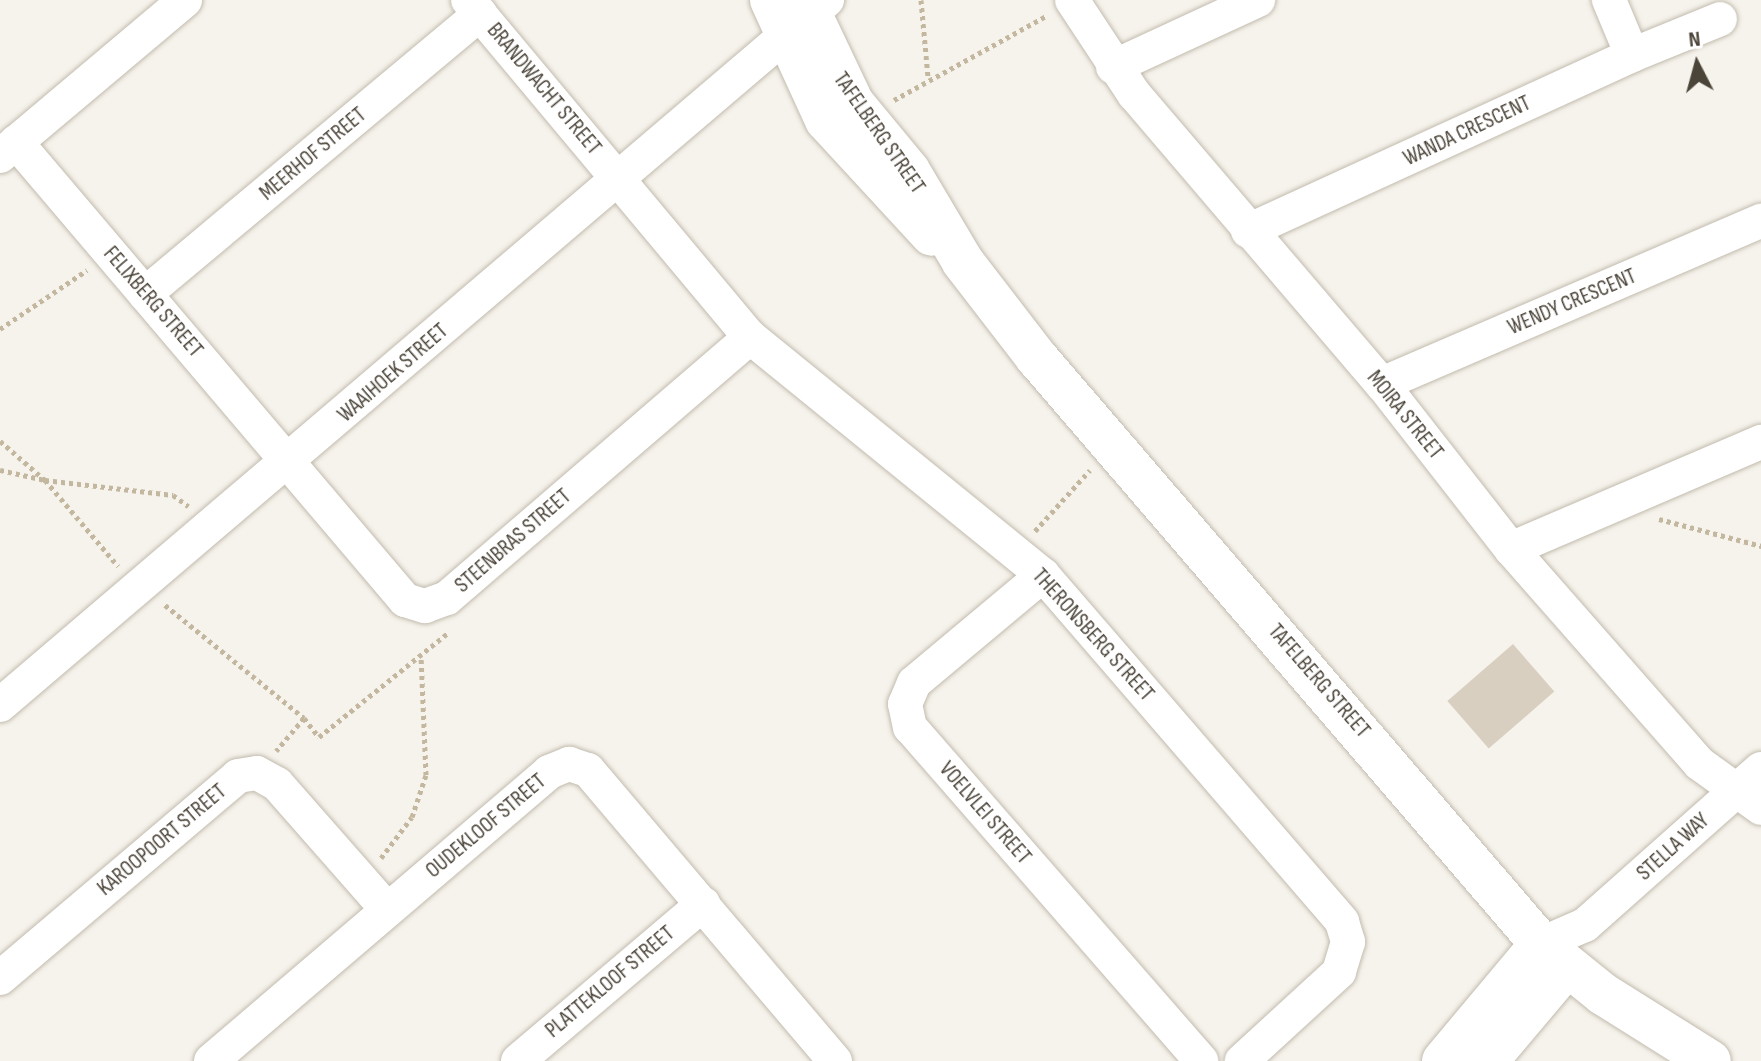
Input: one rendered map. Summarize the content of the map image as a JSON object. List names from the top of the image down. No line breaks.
{"streets":{"street":["BRANDWACHT STREET","WANDA CRESCENT","TAFELBERG STREET","MEERHOF STREET","FELIXBERG STREET","WENDY CRESCENT","WAAIHOEK STREET","MOIRA STREET","STEENBRAS STREET","THERONSBERG STREET","VOELVLEI STREET","OUDEKLOOF STREET","KAROOPOORT STREET","STELLA WAY","PLATTEKLOOF STREET"]},"crossings":[["BRANDWACHT STREET","MEERHOF STREET"],["BRANDWACHT STREET","WAAIHOEK STREET"],["BRANDWACHT STREET","THERONSBERG STREET"],["WANDA CRESCENT","MOIRA STREET"],["TAFELBERG STREET","WAAIHOEK STREET"],["TAFELBERG STREET","STELLA WAY"],["MEERHOF STREET","FELIXBERG STREET"],["FELIXBERG STREET","WAAIHOEK STREET"],["WENDY CRESCENT","MOIRA STREET"],["WAAIHOEK STREET","THERONSBERG STREET"],["MOIRA STREET","STELLA WAY"],["STEENBRAS STREET","THERONSBERG STREET"],["THERONSBERG STREET","VOELVLEI STREET"],["OUDEKLOOF STREET","PLATTEKLOOF STREET"]],"north":"top"}
